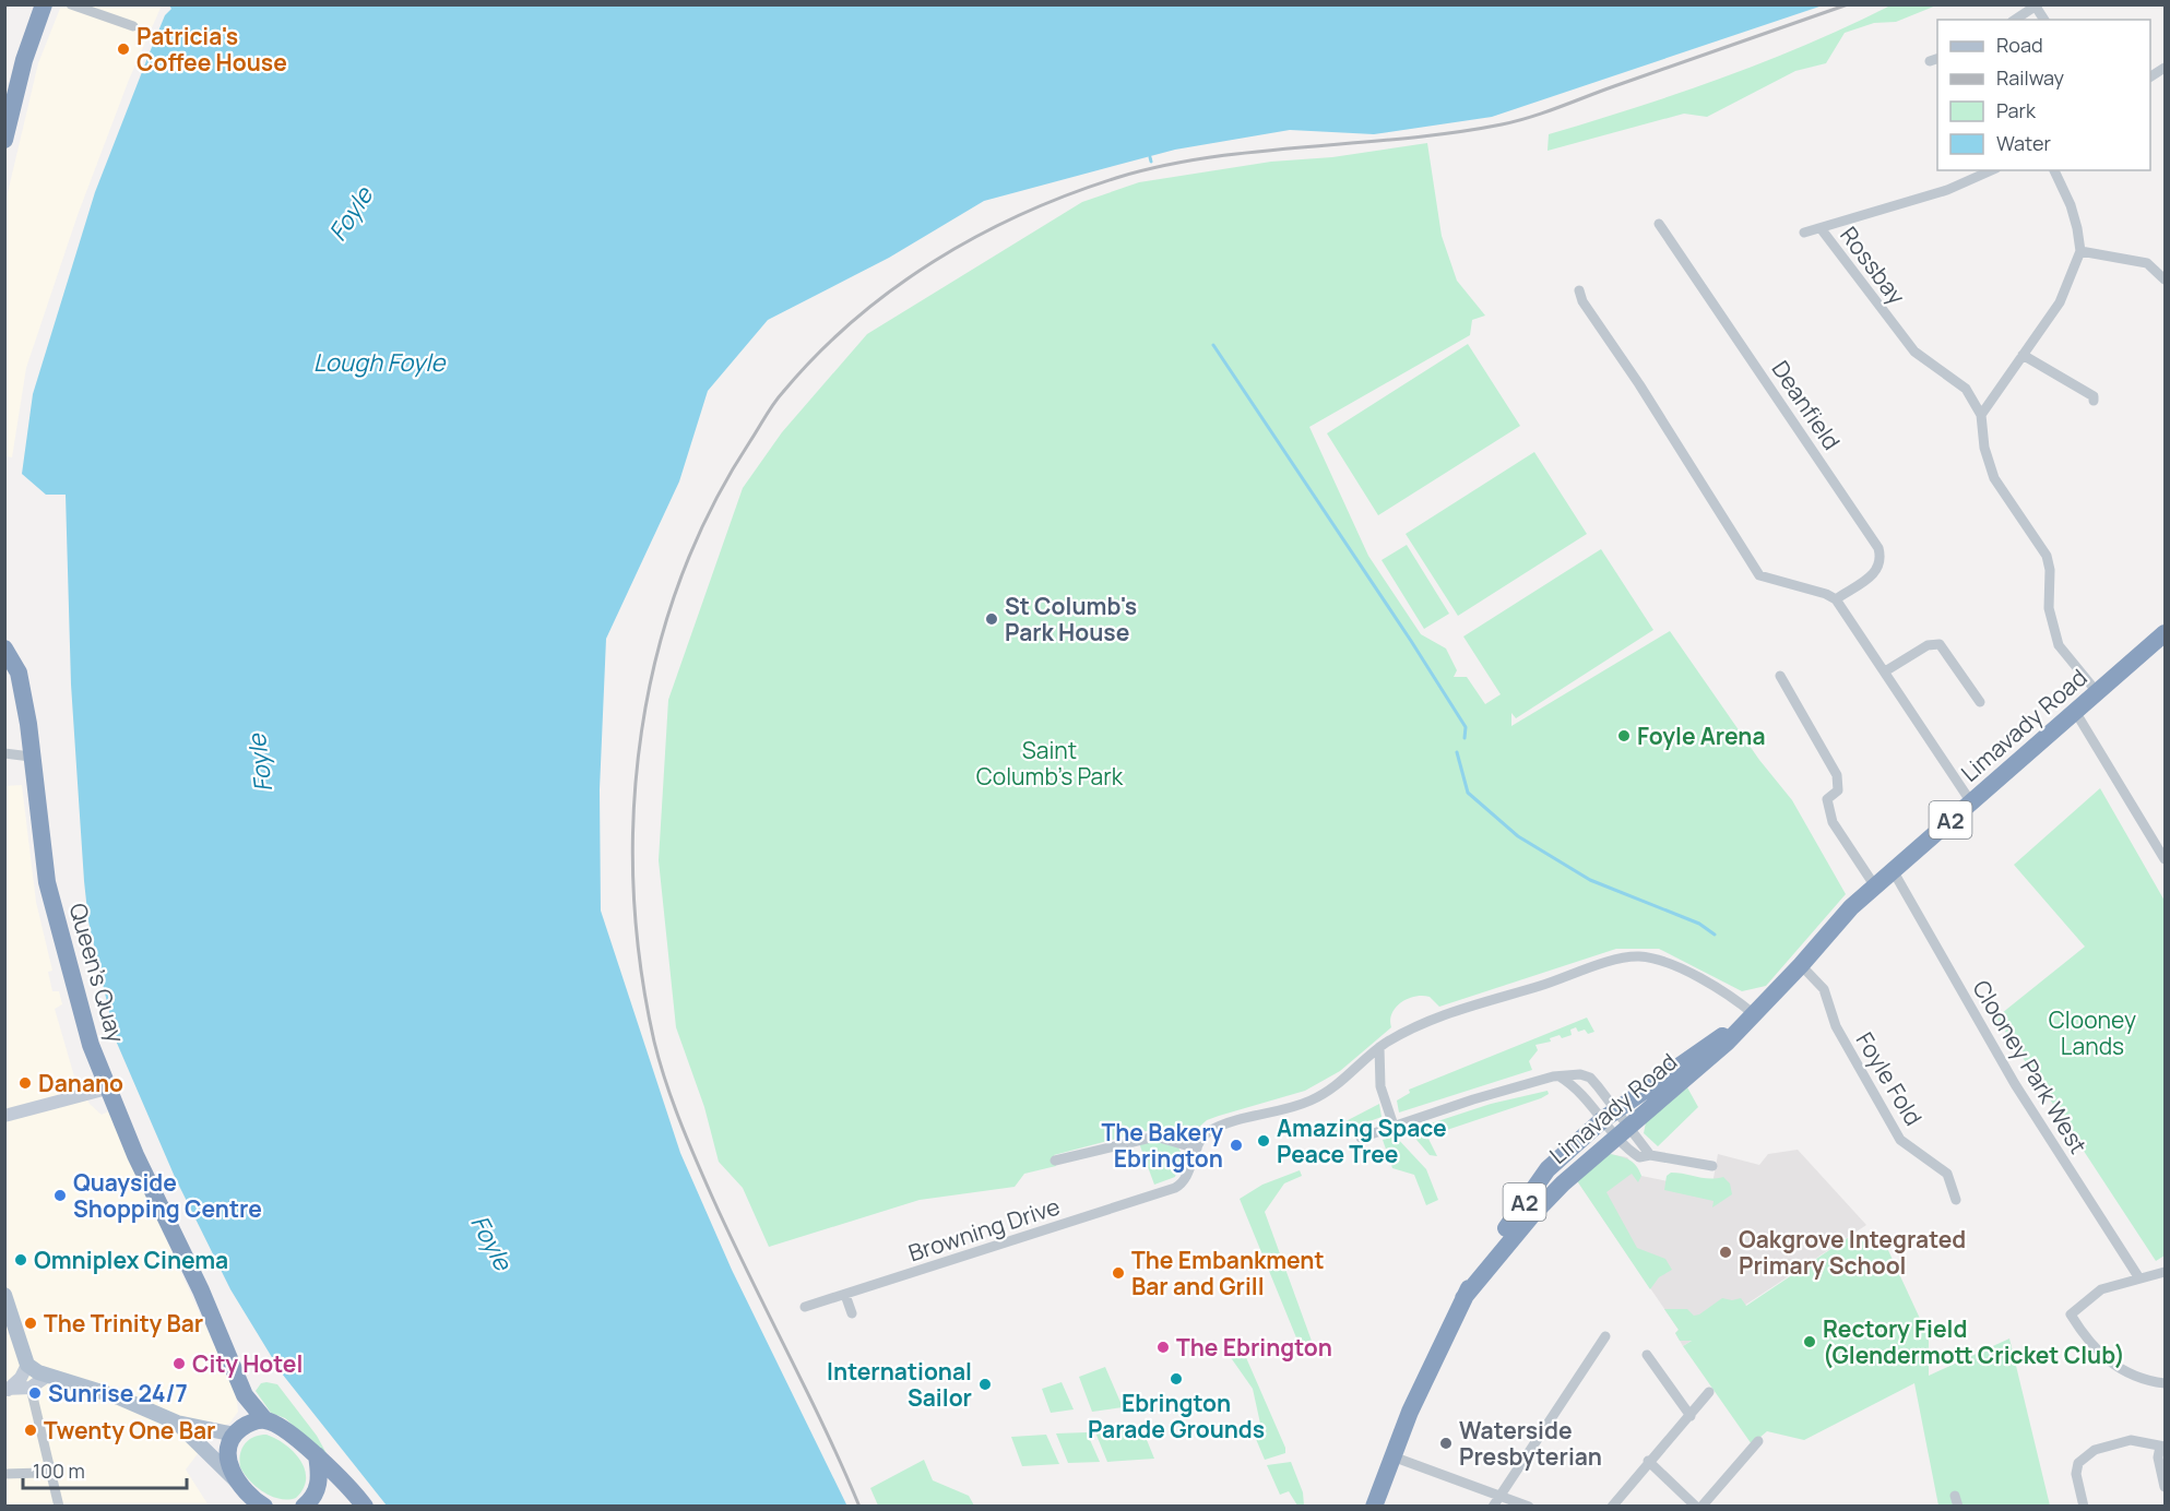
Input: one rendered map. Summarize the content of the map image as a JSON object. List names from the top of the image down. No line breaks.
{"streets":{"highway":["Limavady Road","A2","Queen's Quay"],"street":["Rossbay","Deanfield","Clooney Park West","Foyle Fold","Browning Drive"]},"crossings":[["Limavady Road","Clooney Park West"],["Limavady Road","Foyle Fold"]],"water":["Foyle","Lough Foyle"],"parks":["Saint Columb's Park","Clooney Lands"],"places":["Patricia's Coffee House","St Columb's Park House","Foyle Arena","Danano","Amazing Space Peace Tree","The Bakery Ebrington","Quayside Shopping Centre","Oakgrove Integrated Primary School","Omniplex Cinema","The Embankment Bar and Grill","The Trinity Bar","Rectory Field (Glendermott Cricket Club)","The Ebrington","City Hotel","Ebrington Parade Grounds","International Sailor","Sunrise 24/7","Twenty One Bar","Waterside Presbyterian"],"legend":["Road","Railway","Park","Water"],"scale_bar":"100 m"}
